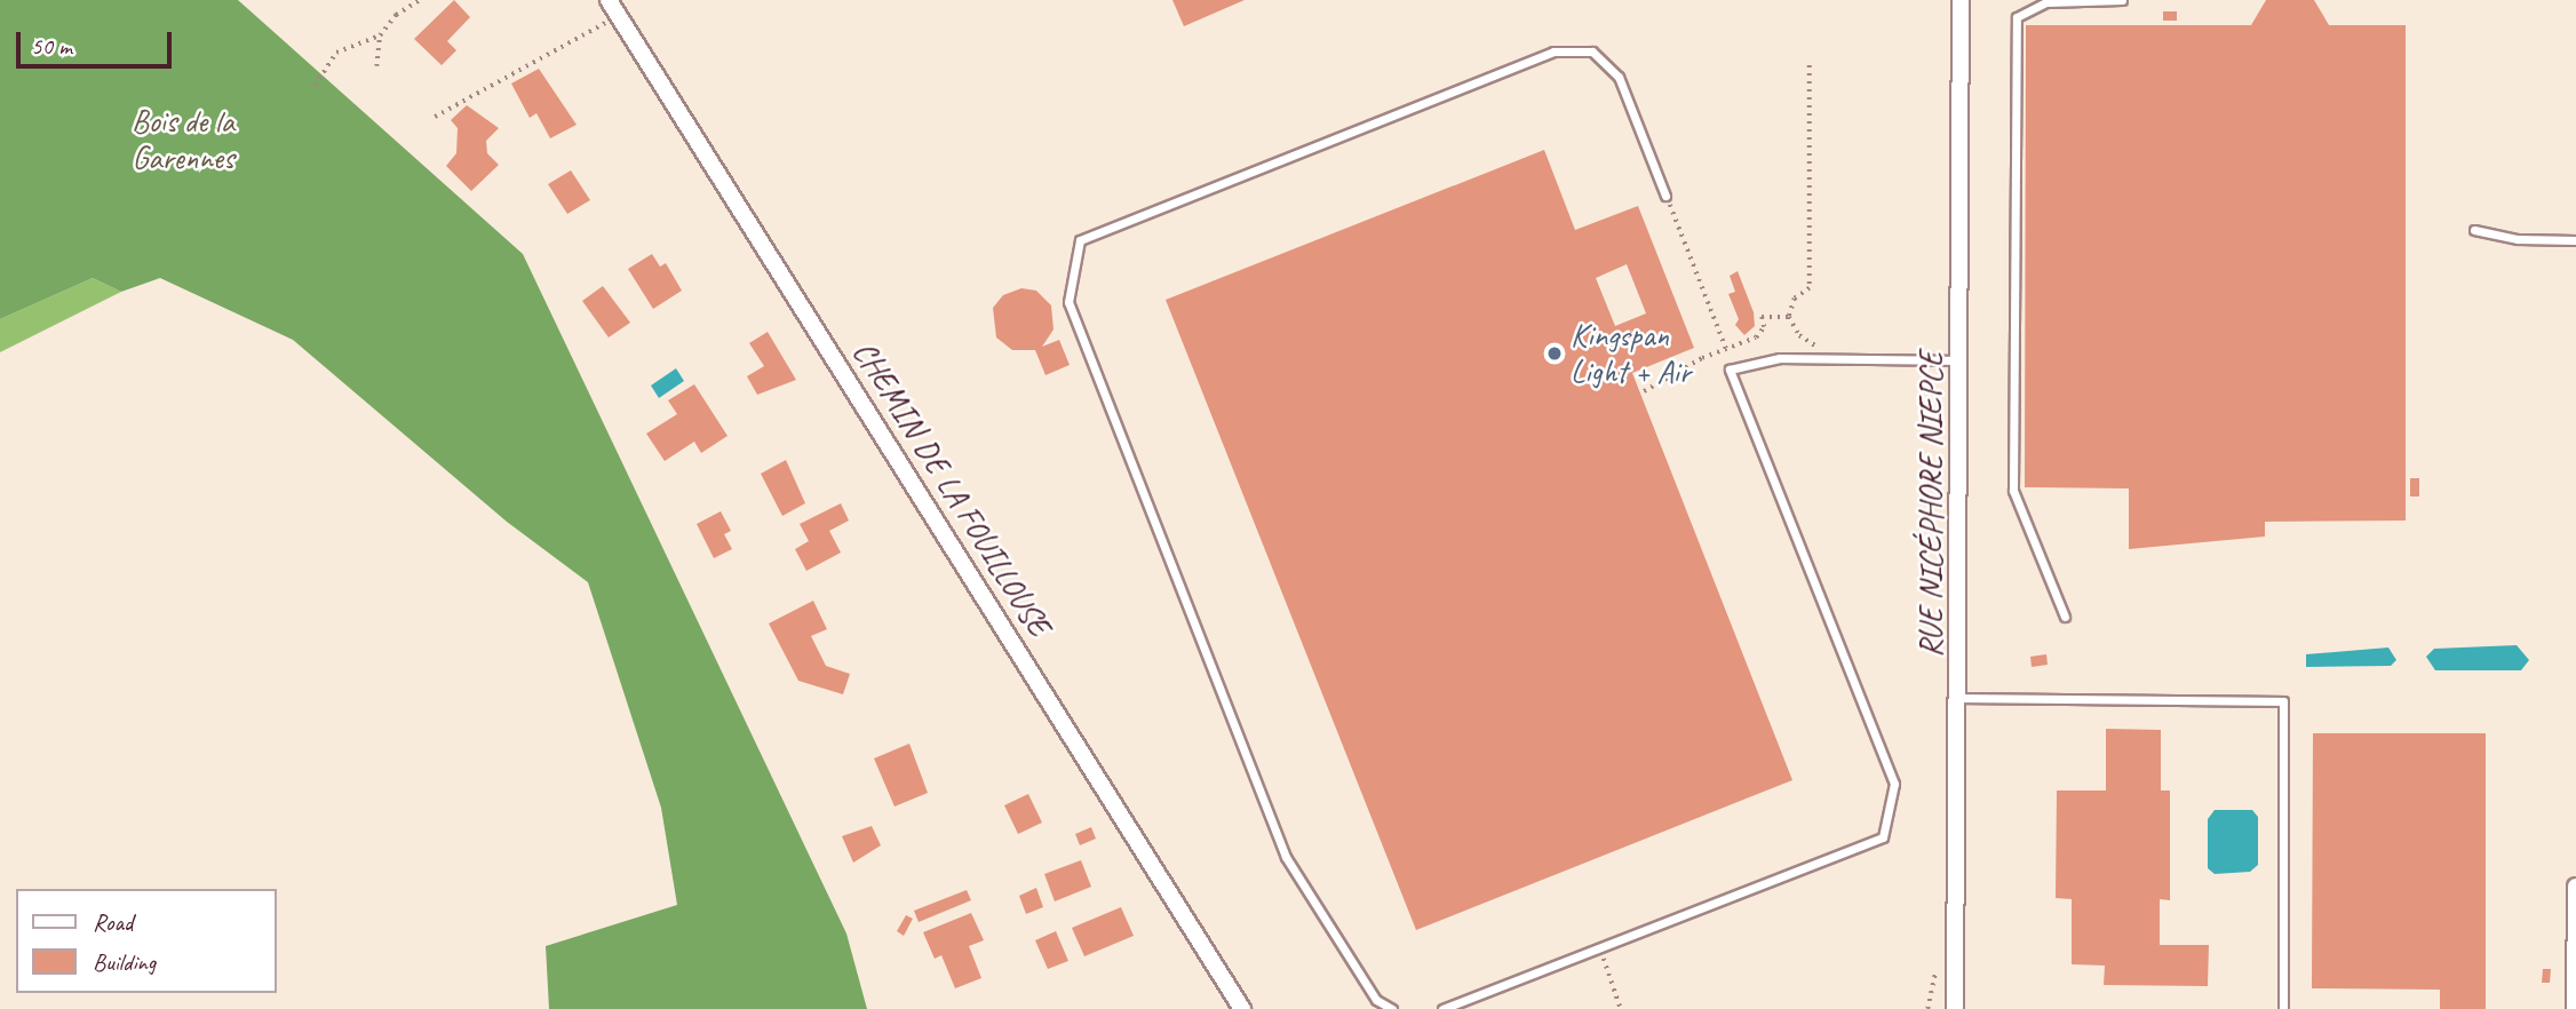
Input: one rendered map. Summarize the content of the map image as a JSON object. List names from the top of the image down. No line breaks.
{"streets":{"street":["CHEMIN DE LA FOUILLOUSE","RUE NICÉPHORE NIEPCE"]},"parks":["Bois de la Garennes"],"places":["Kingspan Light + Air"],"legend":["Road","Building"],"scale_bar":"50 m"}
